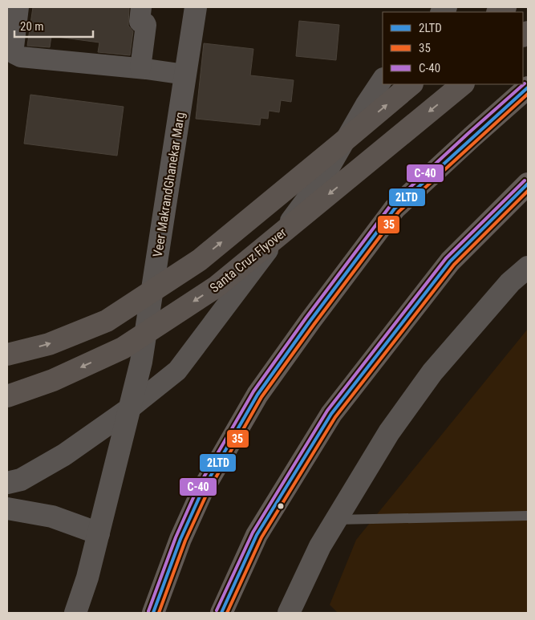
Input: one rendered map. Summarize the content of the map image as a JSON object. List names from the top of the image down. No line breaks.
{"streets":{"main road":["Santa Cruz Flyover"],"street":["Veer MakrandGhanekar Marg"]},"lines":["transit line C-40","transit line 2LTD","transit line 35"],"legend":["2LTD","35","C-40"],"scale_bar":"20 m"}
